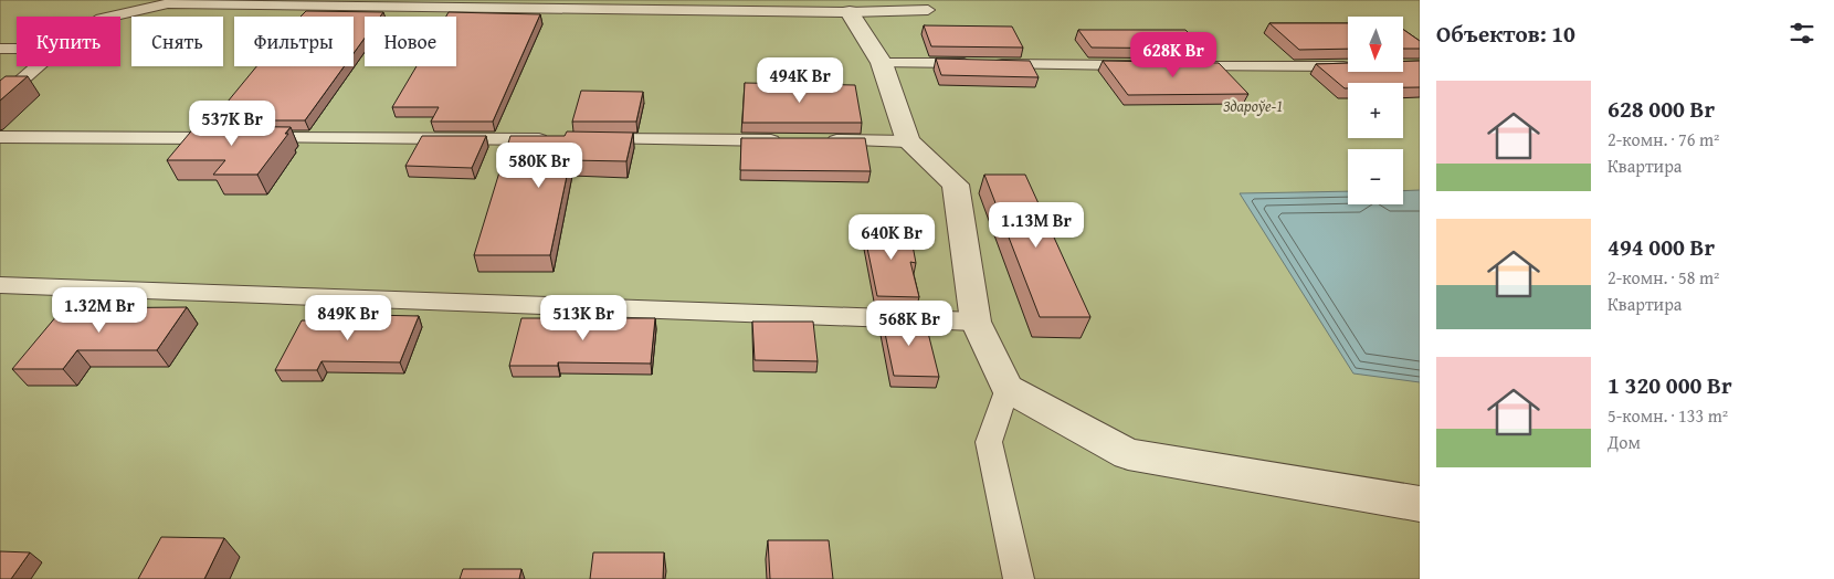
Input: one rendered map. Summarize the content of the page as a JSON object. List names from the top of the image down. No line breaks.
{"parks":["Здароўе-1"],"north":"bottom","page":{"heading":"Объектов: 10","map_buttons":["+","−"],"chip":["Купить","Снять","Фильтры","Новое"],"price":["628K Br","494K Br","537K Br","580K Br","1.13M Br","640K Br","1.32M Br","849K Br","513K Br","568K Br"],"list":[{"name":"628 000 Br","note":"2-комн. · 76 m² · Квартира"},{"name":"494 000 Br","note":"2-комн. · 58 m² · Квартира"},{"name":"1 320 000 Br","note":"5-комн. · 133 m² · Дом"}]}}
